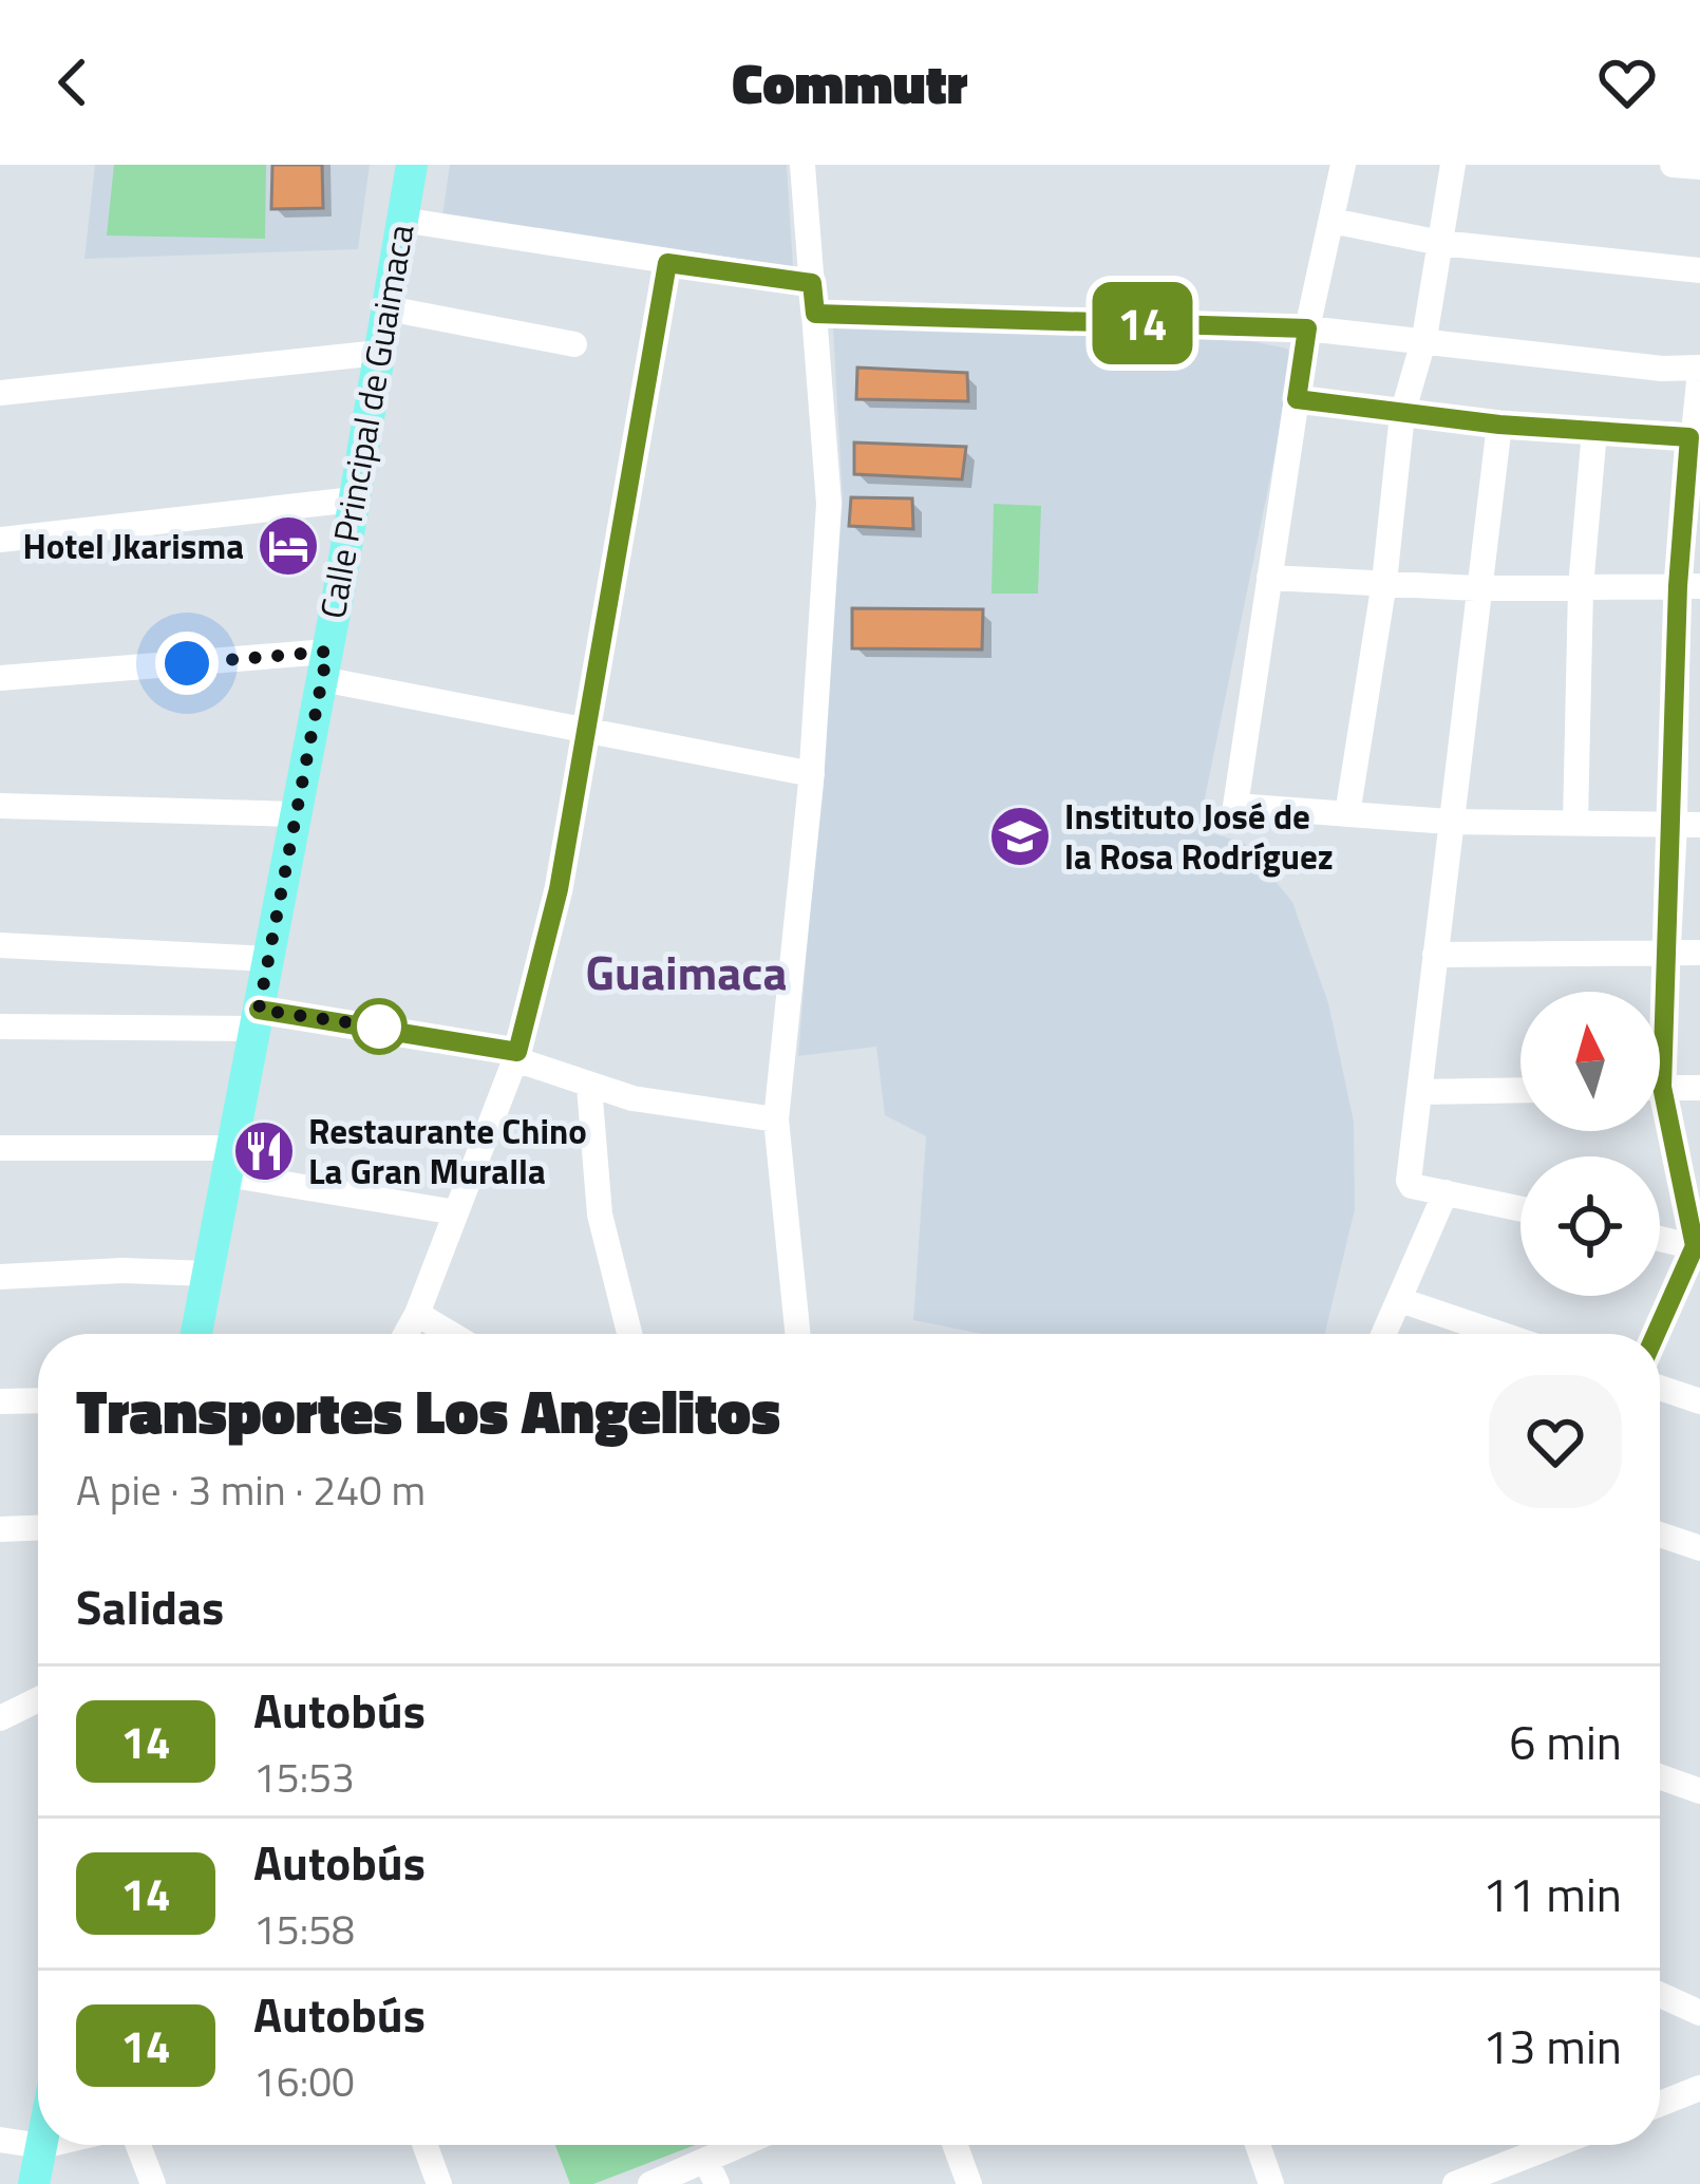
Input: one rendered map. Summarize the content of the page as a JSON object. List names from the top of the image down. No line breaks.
{"streets":{"main road":["Calle Principal de Guaimaca"]},"districts":["Guaimaca"],"places":{"hotel":["Hotel Jkarisma"],"school or university":["Instituto José de la Rosa Rodríguez"],"restaurant":["Restaurante Chino La Gran Muralla"]},"lines":["bus line 14"],"north":"top","page":{"header":"Commutr","on_map":"14","heading":[["Transportes Los Angelitos","A pie · 3 min · 240 m"],"Salidas"],"list":[{"mark":"14","name":"Autobús","note":"15:53","value":"6 min"},{"mark":"14","name":"Autobús","note":"15:58","value":"11 min"},{"mark":"14","name":"Autobús","note":"16:00","value":"13 min"}]}}
